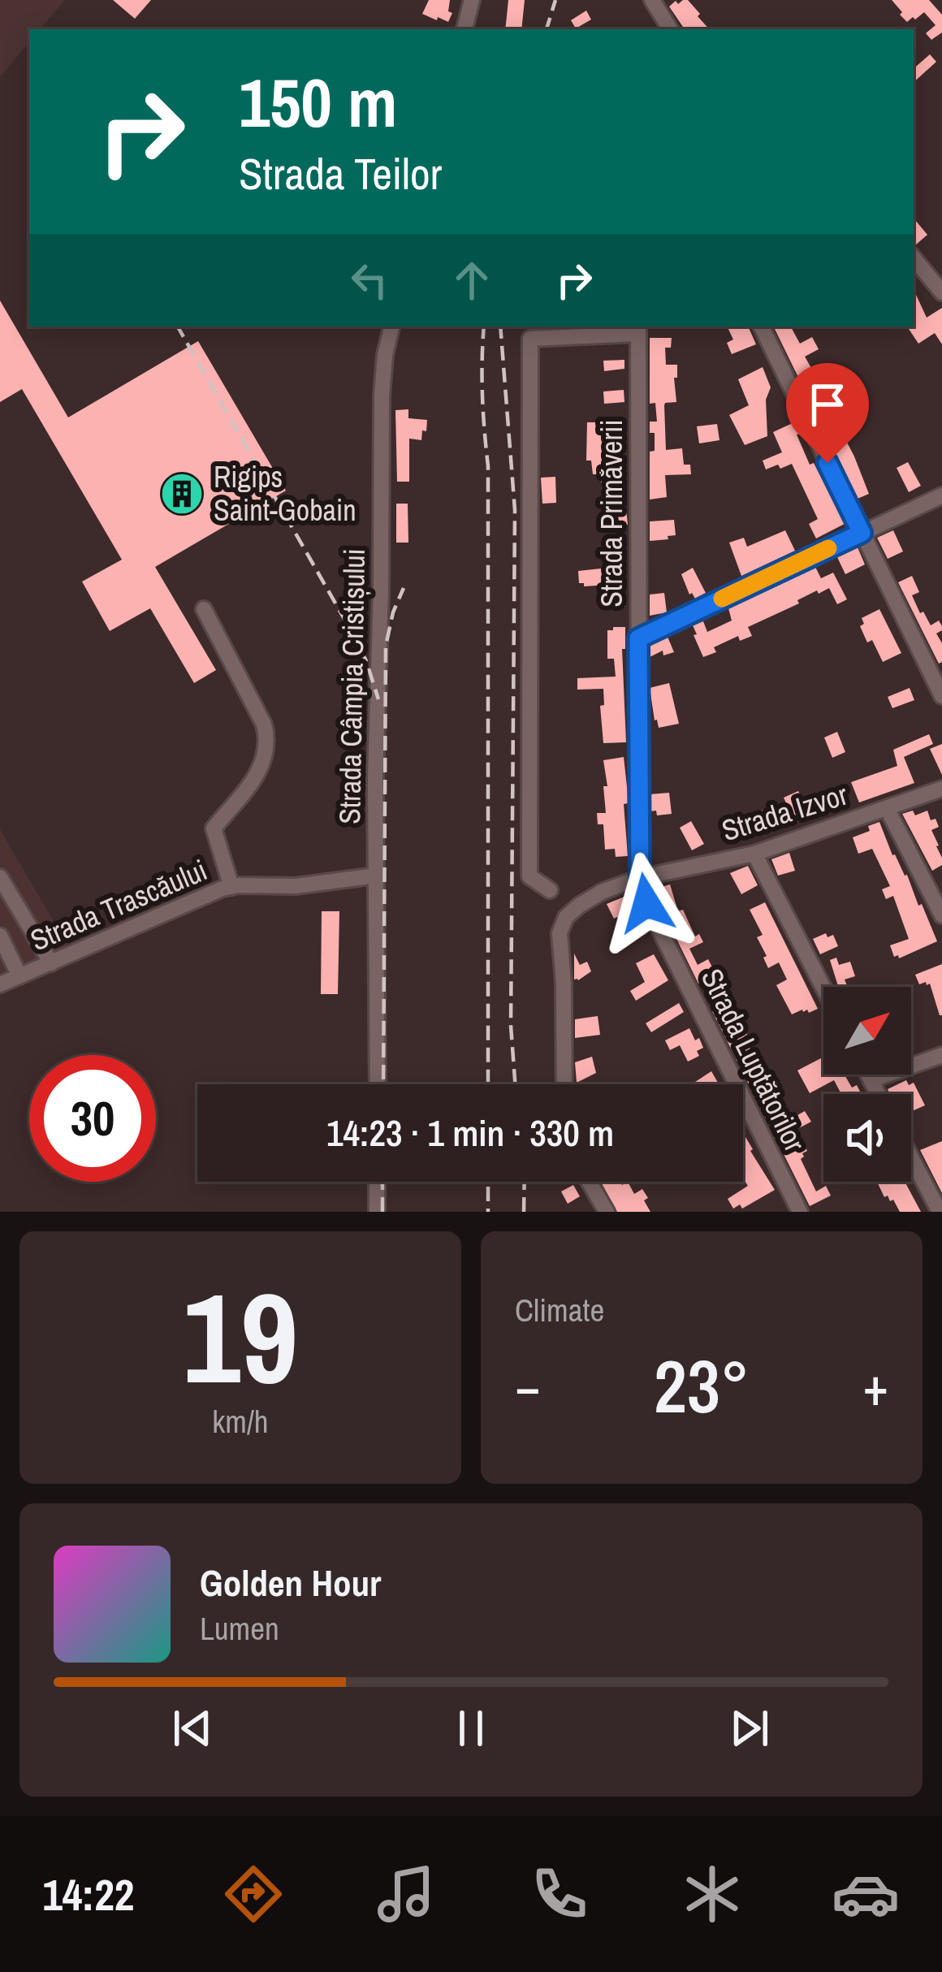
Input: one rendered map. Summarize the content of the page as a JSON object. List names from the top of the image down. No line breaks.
{"streets":{"street":["Strada Primăverii","Strada Câmpia Cristișului","Strada Izvor","Strada Trascăului","Strada Luptătorilor"]},"crossings":[["Strada Primăverii","Strada Izvor"],["Strada Primăverii","Strada Luptătorilor"],["Strada Câmpia Cristișului","Strada Trascăului"],["Strada Izvor","Strada Luptătorilor"]],"places":{"building":["Rigips Saint-Gobain"]},"north":"top right","page":{"turn":["150 m","Strada Teilor"],"limit":"30","trip":"14:23 · 1 min · 330 m","tile":[["19","km/h"],"Climate"],"heat":["−","23°","+"],"song":["Golden Hour","Lumen"],"tabs":"14:22"}}
